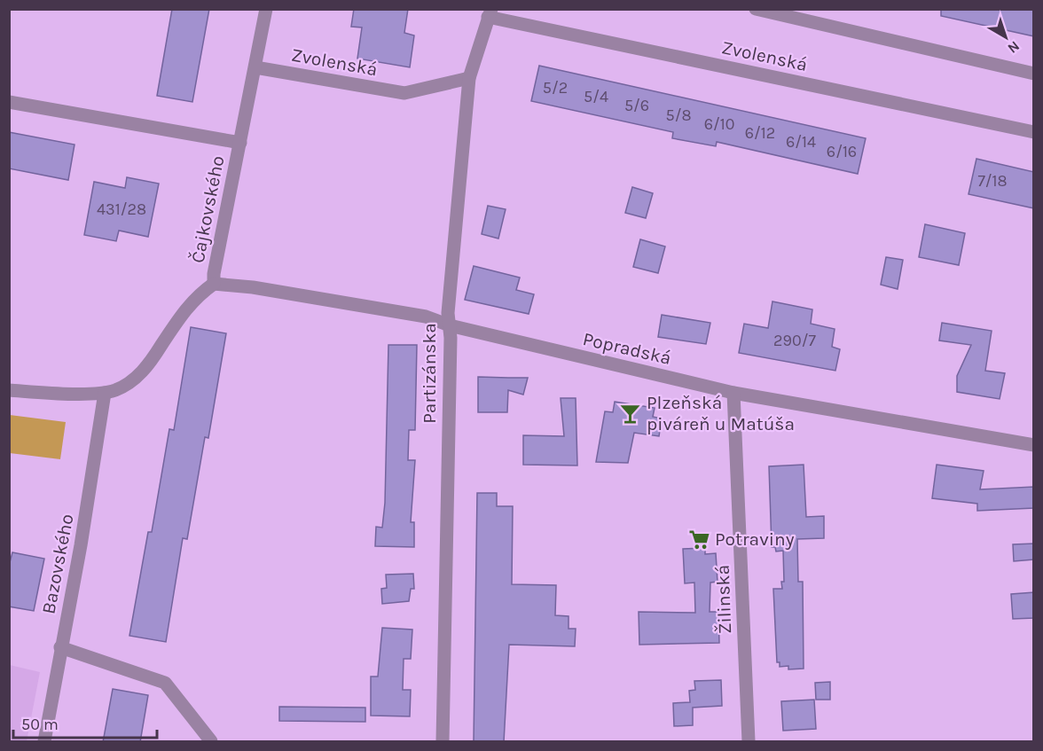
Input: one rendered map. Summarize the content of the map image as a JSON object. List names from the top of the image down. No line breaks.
{"streets":{"street":["Zvolenská","Čajkovského","Popradská","Partizánska","Bazovského","Žilinská"]},"crossings":[["Zvolenská","Čajkovského"],["Zvolenská","Partizánska"],["Čajkovského","Popradská"],["Čajkovského","Bazovského"],["Popradská","Partizánska"],["Popradská","Žilinská"]],"places":{"bar":["Plzeňská piváreň u Matúša"],"supermarket":["Potraviny"]},"house_numbers":["5/2","5/4","5/6","5/8","6/10","6/12","6/14","6/16","7/18","431/28","290/7"],"scale_bar":"50 m","north":"bottom right"}
